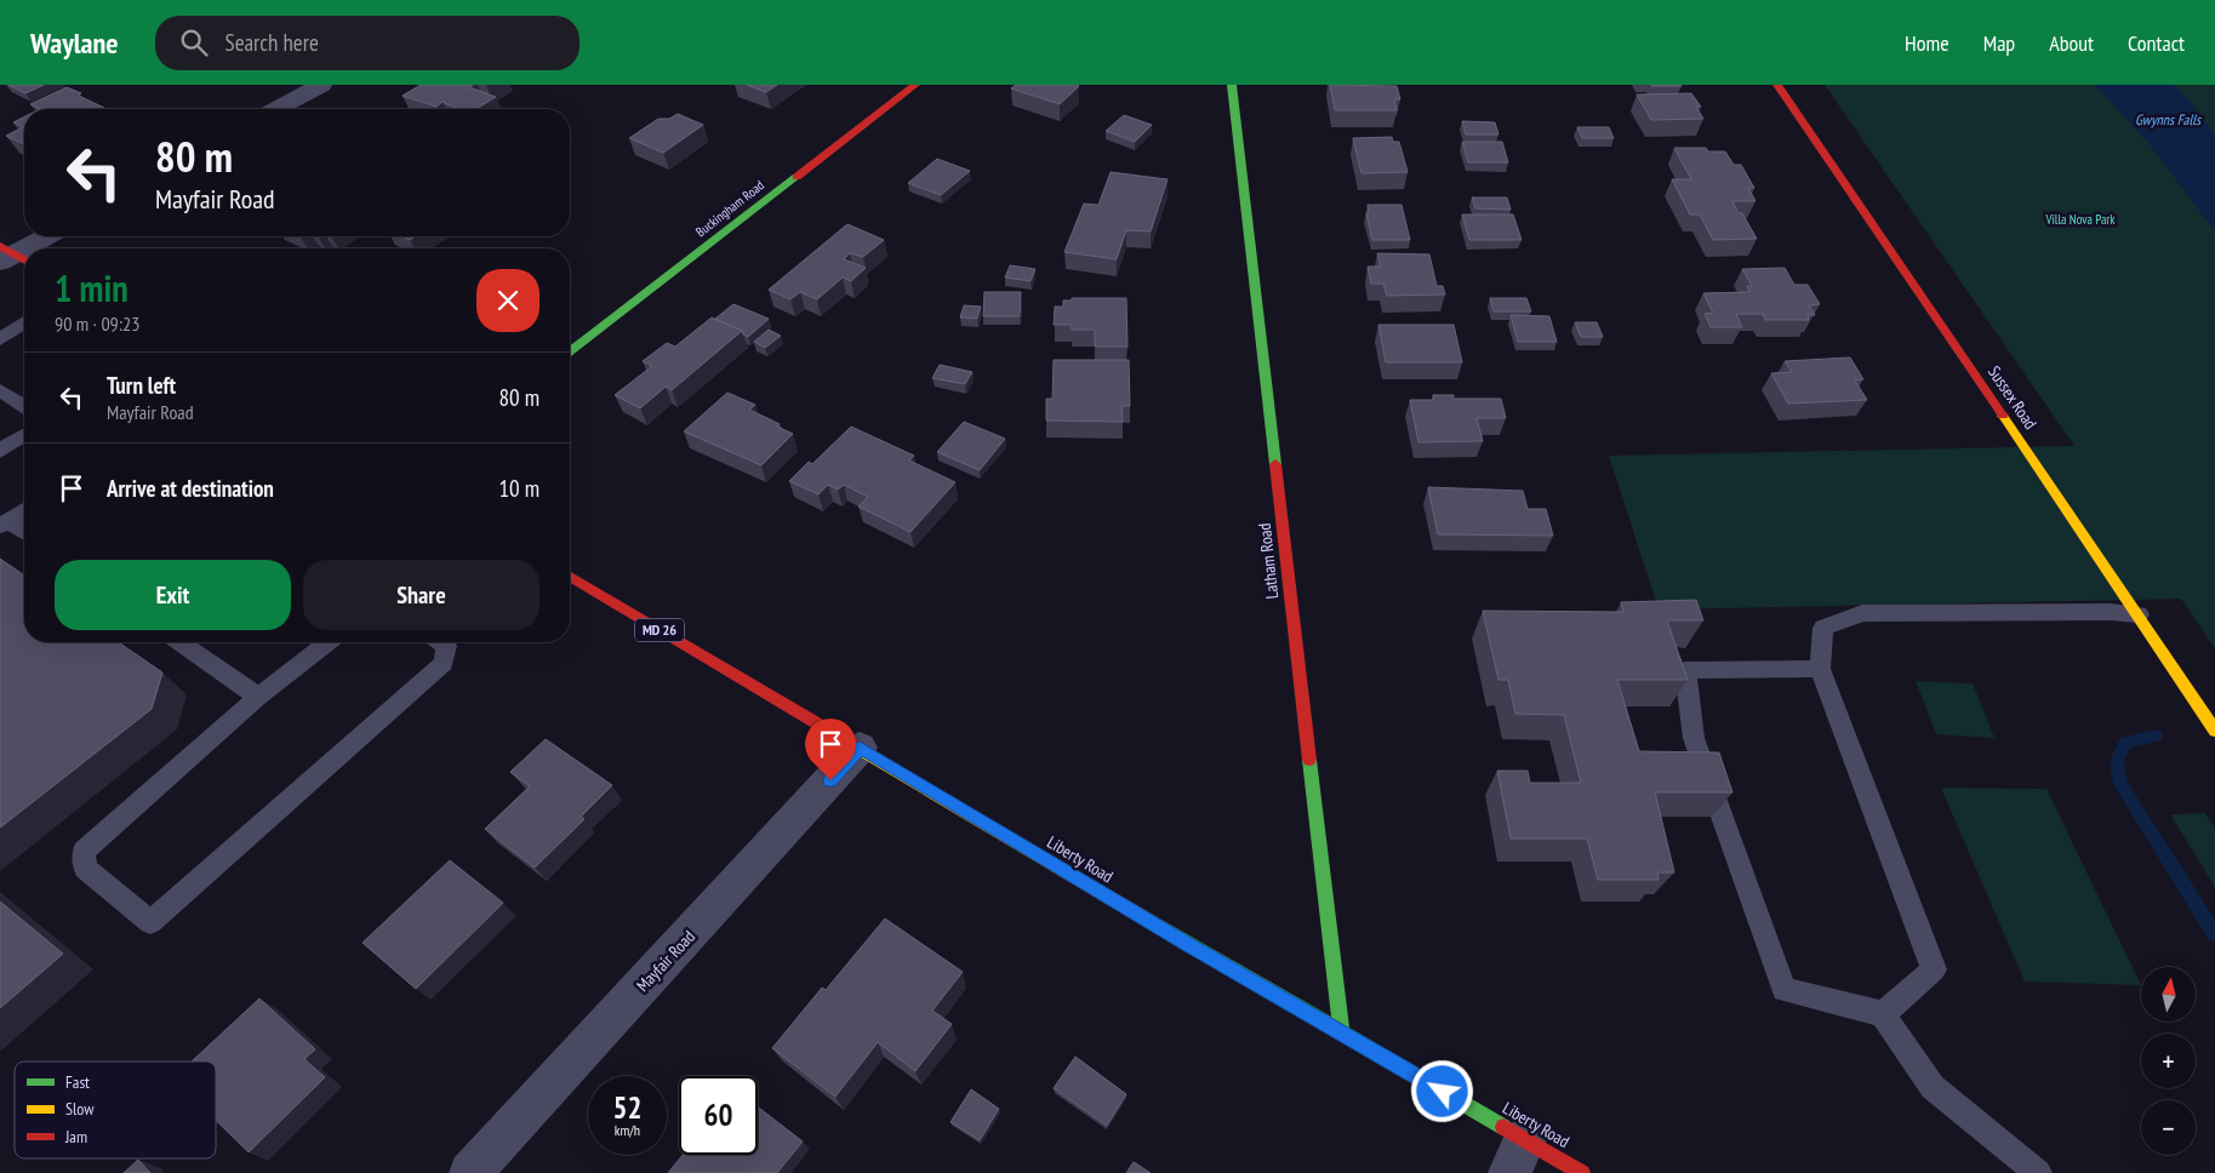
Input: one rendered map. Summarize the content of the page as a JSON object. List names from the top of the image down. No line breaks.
{"streets":{"street":["Buckingham Road","Sussex Road","Latham Road","MD 26","Liberty Road","Mayfair Road"]},"crossings":[["Latham Road","Liberty Road"],["Liberty Road","Mayfair Road"]],"water":["Gwynns Falls"],"parks":["Villa Nova Park"],"legend":["Fast","Slow","Jam"],"north":"top","page":{"header":"Waylane","search":"Search here","nav":["Home","Map","About","Contact"],"turn":["80 m","Mayfair Road"],"heading":["1 min","90 m · 09:23"],"list":[{"name":"Turn left","note":"Mayfair Road","value":"80 m"},{"name":"Arrive at destination","value":"10 m"}],"buttons":["Exit","Share"],"map_buttons":["+","−"],"speed":"52 km/h","limit":"60"}}
